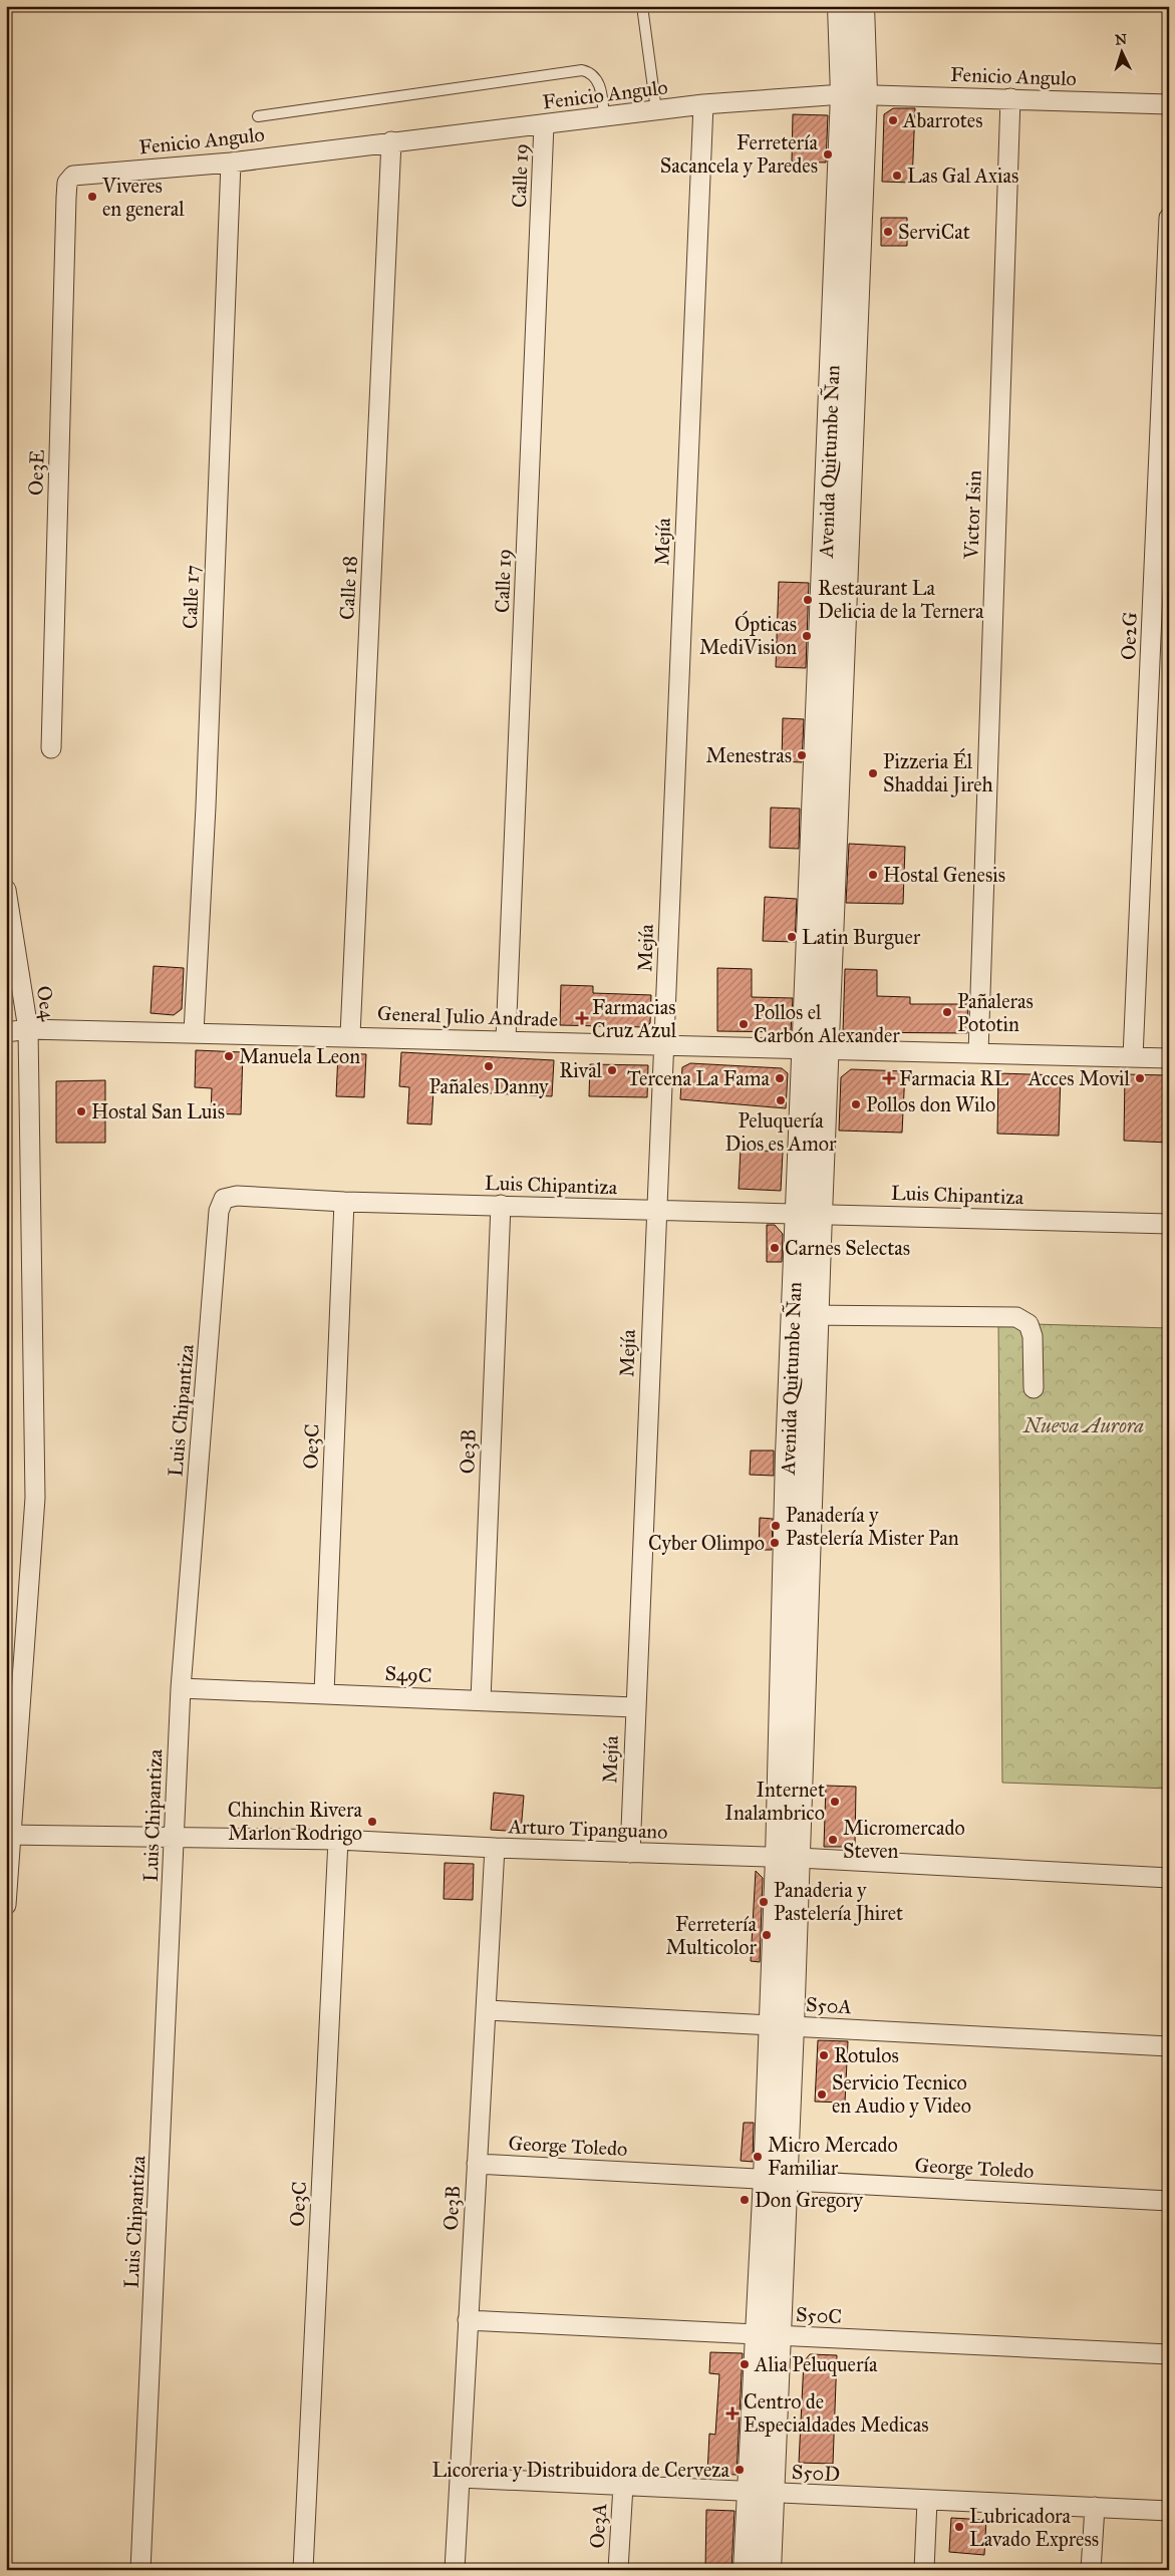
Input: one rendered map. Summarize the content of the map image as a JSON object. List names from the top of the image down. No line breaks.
{"streets":{"street":["Fenicio Angulo","Calle 19","Avenida Quitumbe Ñan","Oe3E","Victor Isin","Mejía","Calle 18","Calle 17","Oe2G","Oe4","General Julio Andrade","Luis Chipantiza","Oe3C","Oe3B","S49C","Arturo Tipanguano","S50A","George Toledo","S50C","S50D","Oe3A"]},"crossings":[["Fenicio Angulo","Calle 19"],["Fenicio Angulo","Avenida Quitumbe Ñan"],["Fenicio Angulo","Oe3E"],["Fenicio Angulo","Victor Isin"],["Fenicio Angulo","Mejía"],["Fenicio Angulo","Calle 18"],["Fenicio Angulo","Calle 17"],["Calle 19","General Julio Andrade"],["Avenida Quitumbe Ñan","General Julio Andrade"],["Avenida Quitumbe Ñan","Luis Chipantiza"],["Avenida Quitumbe Ñan","Arturo Tipanguano"],["Avenida Quitumbe Ñan","S50A"],["Avenida Quitumbe Ñan","George Toledo"],["Avenida Quitumbe Ñan","S50C"],["Avenida Quitumbe Ñan","S50D"],["Victor Isin","General Julio Andrade"],["Mejía","General Julio Andrade"],["Mejía","Luis Chipantiza"],["Mejía","S49C"],["Mejía","Arturo Tipanguano"],["Calle 18","General Julio Andrade"],["Calle 17","General Julio Andrade"],["Oe2G","General Julio Andrade"],["Oe4","General Julio Andrade"],["Oe4","Arturo Tipanguano"],["Luis Chipantiza","Oe3C"],["Luis Chipantiza","Oe3B"],["Luis Chipantiza","S49C"],["Luis Chipantiza","Arturo Tipanguano"],["Oe3C","S49C"],["Oe3C","Arturo Tipanguano"],["Oe3B","S49C"],["Oe3B","Arturo Tipanguano"],["Oe3B","S50A"],["Oe3B","George Toledo"],["Oe3B","S50C"],["Oe3B","S50D"],["S50D","Oe3A"]],"parks":["Nueva Aurora"],"places":{"other":["Abarrotes","Ferretería Sacancela y Paredes","Las Gal Axias","Viveres en general","ServiCat","Restaurant La Delicia de la Ternera","Ópticas MediVision","Menestras","Pizzeria Él Shaddai Jireh","Hostal Genesis","Latin Burguer","Pañaleras Pototin","Pollos el Carbón Alexander","Manuela Leon","Pañales Danny","Rival","Tercena La Fama","Acces Movil","Peluquería Dios es Amor","Pollos don Wilo","Hostal San Luis","Carnes Selectas","Panadería y Pastelería Mister Pan","Cyber Olimpo","Internet Inalambrico","Chinchin Rivera Marlon Rodrigo","Micromercado Steven","Panaderia y Pastelería Jhiret","Ferretería Multicolor","Rotulos","Servicio Tecnico en Audio y Video","Micro Mercado Familiar","Don Gregory","Alia Peluquería","Licoreria y Distribuidora de Cerveza","Lubricadora Lavado Express"],"health":["Farmacias Cruz Azul","Farmacia RL","Centro de Especialdades Medicas"]},"north":"top"}
